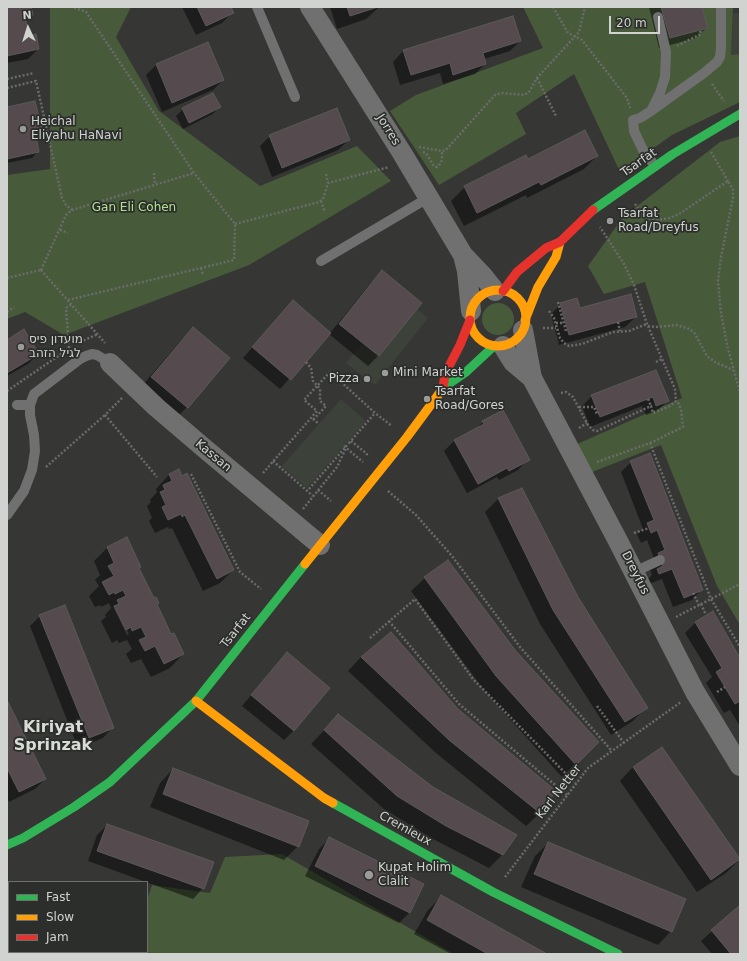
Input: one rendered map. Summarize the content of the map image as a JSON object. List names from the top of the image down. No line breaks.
{"streets":{"street":["Jorres","Tsarfat","Kassan","Dreyfus","Cremieux"],"path":["Karl Netter"]},"crossings":[["Jorres","Tsarfat"],["Jorres","Dreyfus"],["Tsarfat","Kassan"],["Tsarfat","Dreyfus"],["Tsarfat","Cremieux"],["Karl Netter","Cremieux"]],"districts":["Kiriyat Sprinzak"],"parks":["Gan Eli Cohen"],"places":["Heichal Eliyahu HaNavi","Tsarfat Road/Dreyfus","מועדון פיס לגיל הזהב","Mini Market","Pizza","Tsarfat Road/Gores","Kupat Holim Clalit"],"legend":["Fast","Slow","Jam"],"scale_bar":"20 m","north":"top"}
